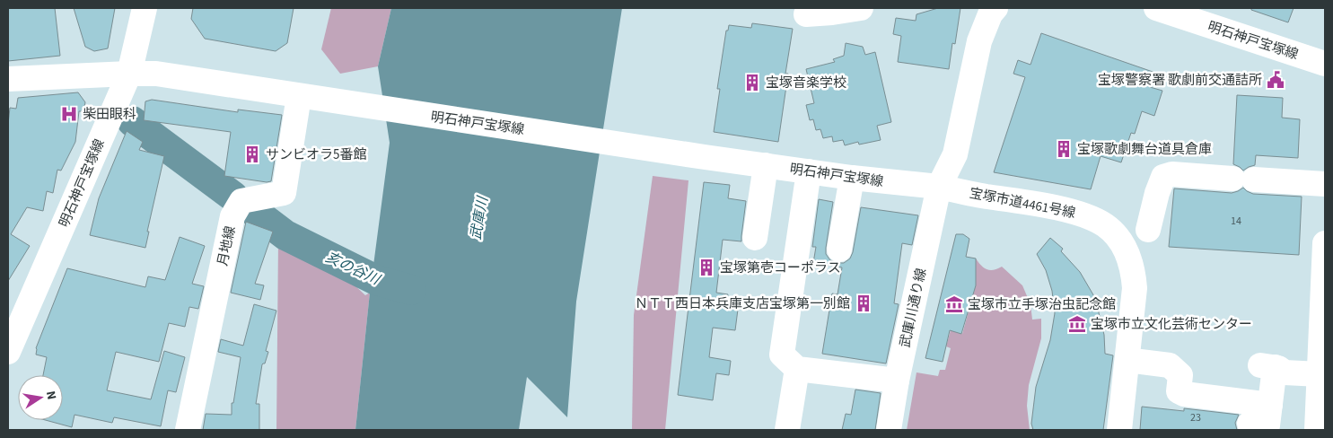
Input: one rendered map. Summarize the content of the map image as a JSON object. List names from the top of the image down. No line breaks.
{"streets":{"main road":["明石神戸宝塚線","宝塚市道4461号線","月地線","武庫川通り線"]},"crossings":[["明石神戸宝塚線","宝塚市道4461号線"],["明石神戸宝塚線","月地線"],["明石神戸宝塚線","武庫川通り線"],["宝塚市道4461号線","武庫川通り線"]],"water":["武庫川","亥の谷川"],"places":{"public building":["宝塚警察署 歌劇前交通詰所"],"building":["宝塚音楽学校","宝塚歌劇舞台道具倉庫","サンビオラ5番館","宝塚第壱コーポラス","ＮＴＴ西日本兵庫支店宝塚第一別館"],"hospital":["柴田眼科"],"museum":["宝塚市立手塚治虫記念館","宝塚市立文化芸術センター"]},"house_numbers":["14","23"],"north":"right"}
